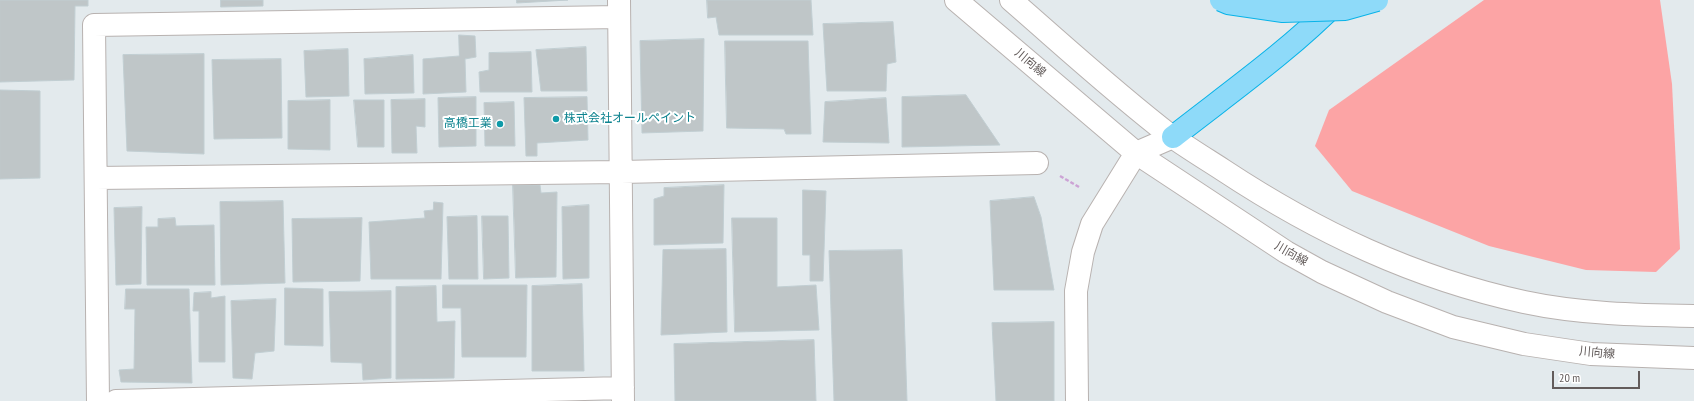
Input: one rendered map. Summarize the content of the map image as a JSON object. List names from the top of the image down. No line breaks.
{"streets":{"street":["川向線"]},"places":["株式会社オールペイント","高橋工業"],"scale_bar":"20 m"}
